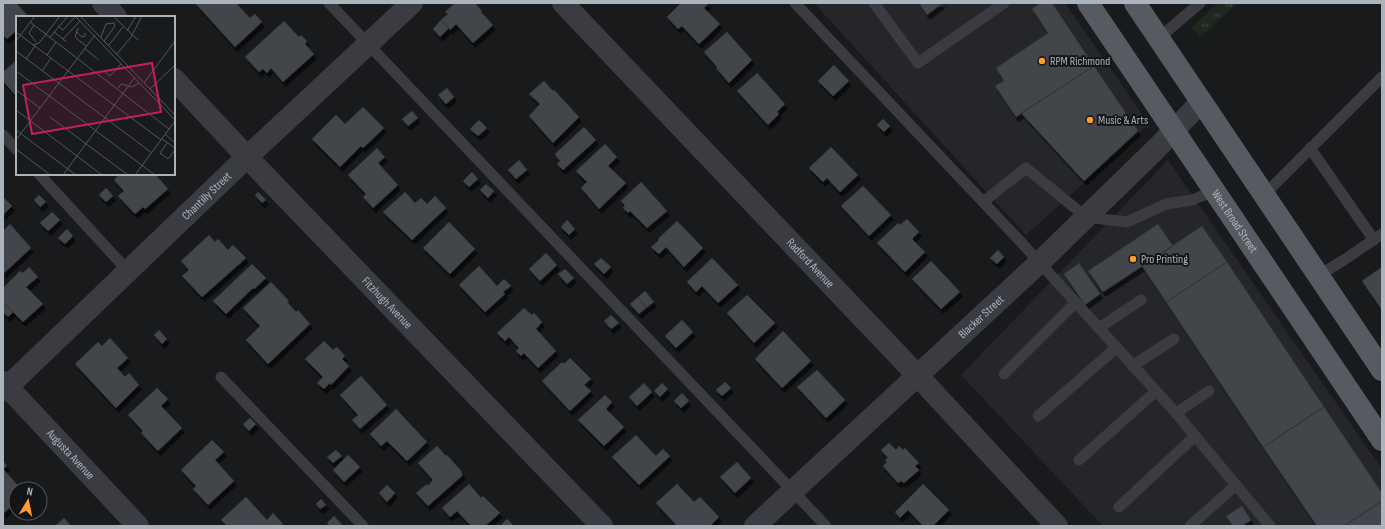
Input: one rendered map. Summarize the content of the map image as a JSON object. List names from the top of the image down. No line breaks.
{"streets":{"main road":["West Broad Street"],"street":["Chantilly Street","Radford Avenue","Fitzhugh Avenue","Blacker Street","Augusta Avenue"]},"crossings":[["Chantilly Street","Fitzhugh Avenue"],["Chantilly Street","Augusta Avenue"],["West Broad Street","Blacker Street"],["Radford Avenue","Blacker Street"]],"places":["RPM Richmond","Music & Arts","Pro Printing"],"north":"top"}
